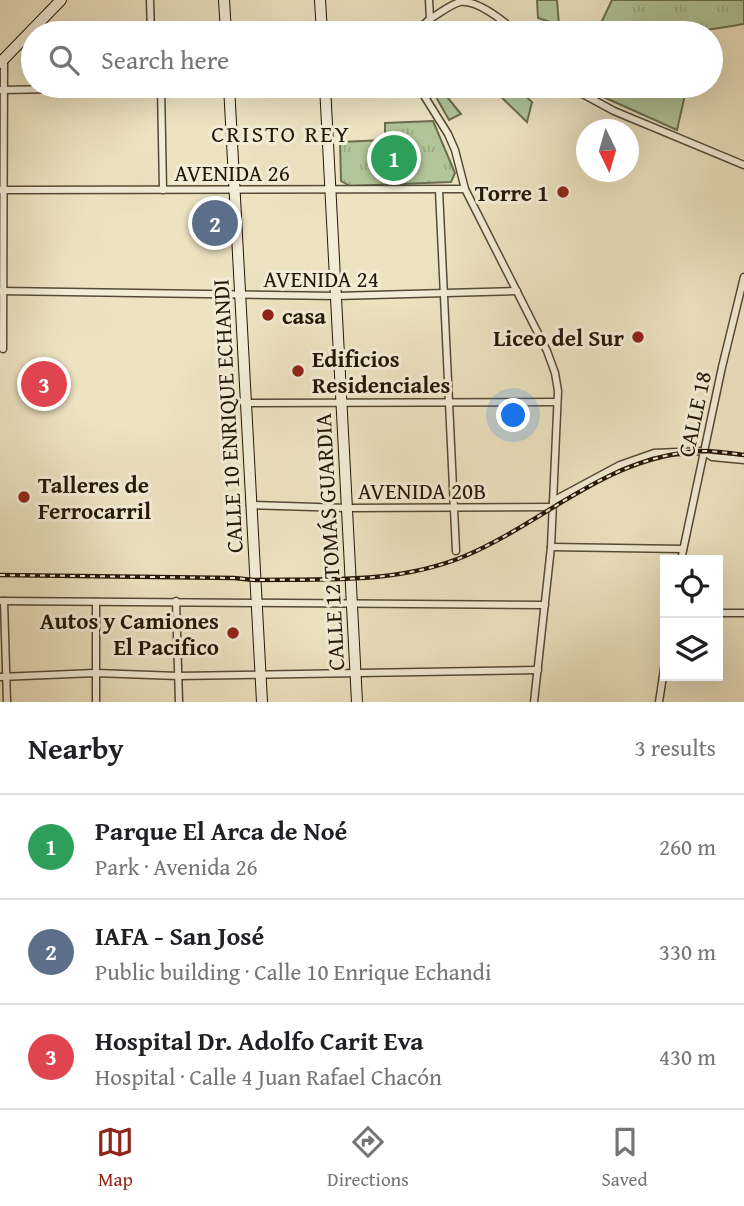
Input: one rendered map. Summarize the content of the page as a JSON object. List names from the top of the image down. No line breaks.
{"streets":{"street":["AVENIDA 26","AVENIDA 24","CALLE 18","CALLE 10 ENRIQUE ECHANDI","AVENIDA 20B","CALLE 12 TOMÁS GUARDIA"]},"crossings":[["AVENIDA 26","CALLE 10 ENRIQUE ECHANDI"],["AVENIDA 26","CALLE 12 TOMÁS GUARDIA"],["AVENIDA 24","CALLE 10 ENRIQUE ECHANDI"],["AVENIDA 24","CALLE 12 TOMÁS GUARDIA"],["CALLE 10 ENRIQUE ECHANDI","AVENIDA 20B"],["AVENIDA 20B","CALLE 12 TOMÁS GUARDIA"]],"districts":["CRISTO REY"],"places":["Torre 1","casa","Liceo del Sur","Edificios Residenciales","Talleres de Ferrocarril","Autos y Camiones El Pacifico"],"north":"bottom","page":{"search":"Search here","pins":["1","2","3"],"heading":["Nearby","3 results"],"list":[{"mark":"1","name":"Parque El Arca de Noé","note":"Park · Avenida 26","value":"260 m"},{"mark":"2","name":"IAFA - San José","note":"Public building · Calle 10 Enrique Echandi","value":"330 m"},{"mark":"3","name":"Hospital Dr. Adolfo Carit Eva","note":"Hospital · Calle 4 Juan Rafael Chacón","value":"430 m"}],"nav":["Map","Directions","Saved"]}}
